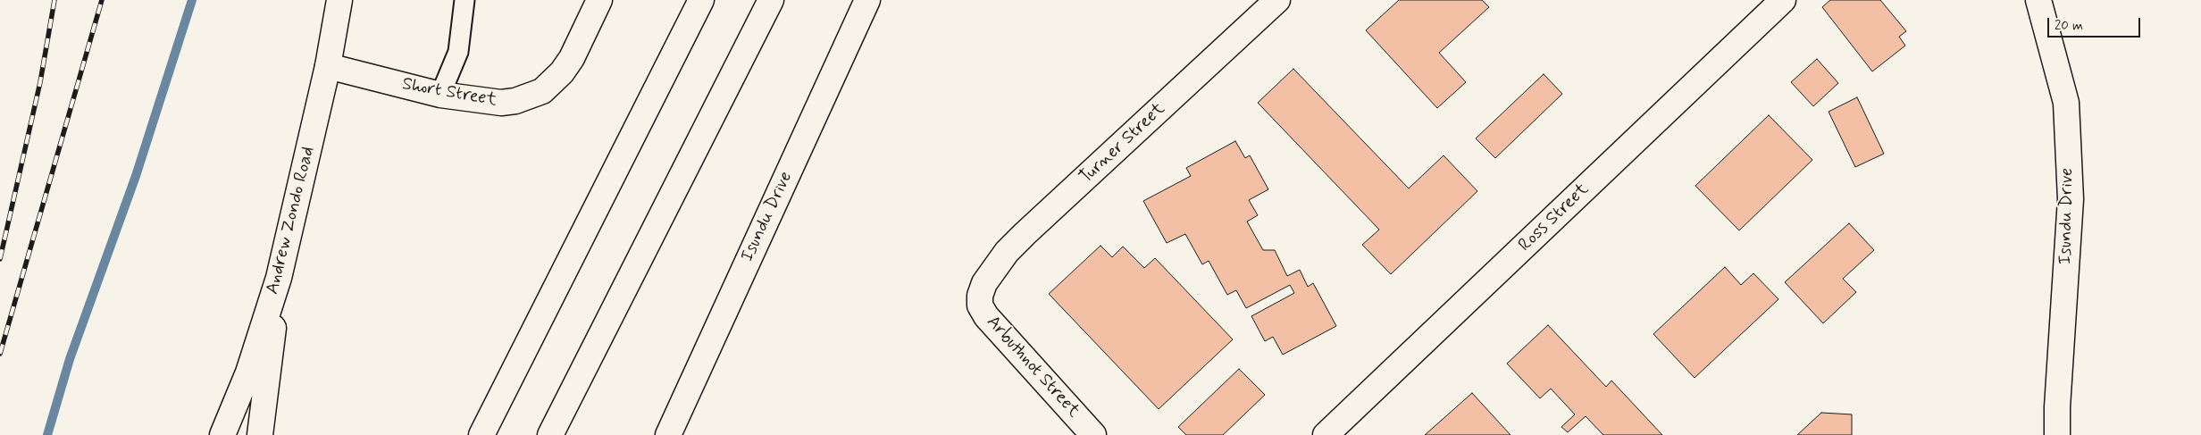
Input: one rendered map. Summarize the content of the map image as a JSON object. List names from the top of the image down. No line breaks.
{"streets":{"main road":["Short Street","Turner Street","Isundu Drive","Ross Street","Andrew Zondo Road","Arbuthnot Street"]},"crossings":[["Short Street","Andrew Zondo Road"],["Turner Street","Arbuthnot Street"]],"scale_bar":"20 m"}
